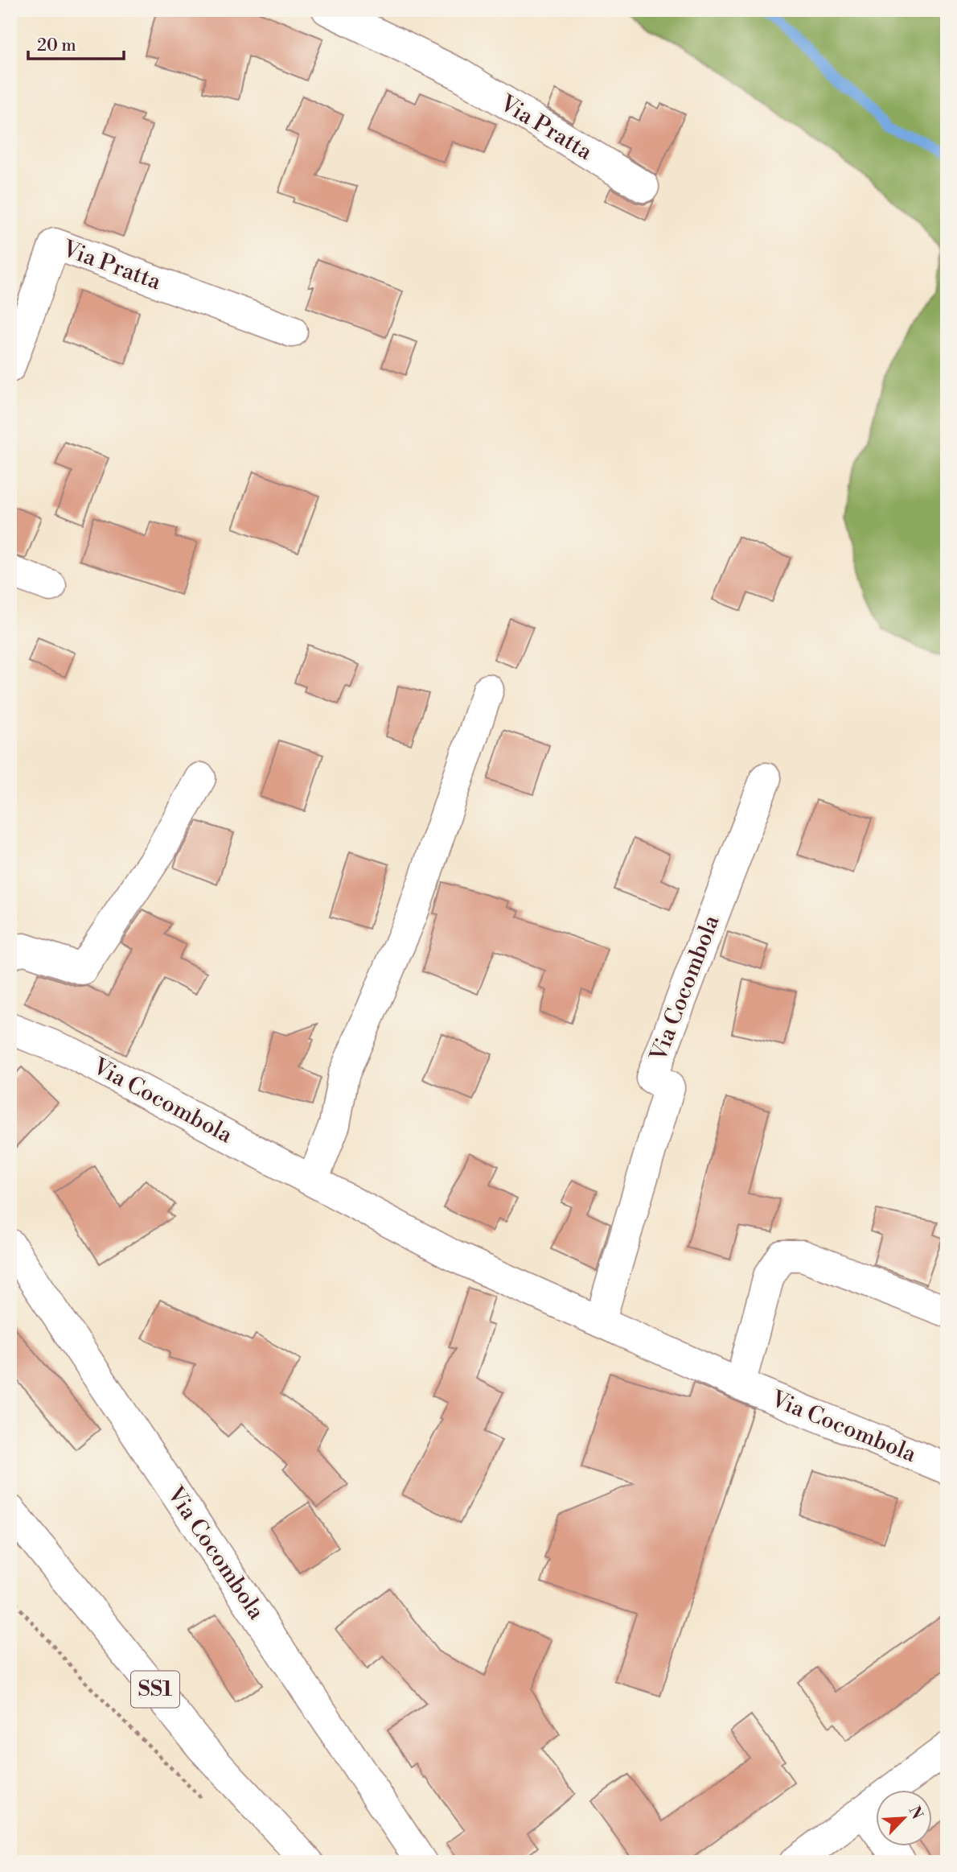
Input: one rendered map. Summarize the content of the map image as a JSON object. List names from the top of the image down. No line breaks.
{"streets":{"street":["Via Pratta","Via Cocombola","SS1"]},"scale_bar":"20 m","north":"top right"}
